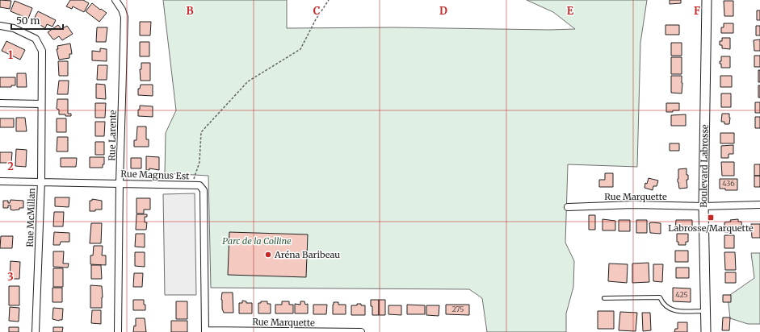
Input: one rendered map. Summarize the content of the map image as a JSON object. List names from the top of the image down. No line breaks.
{"streets":{"main road":["Boulevard Labrosse"],"street":["Rue Larente","Rue Magnus Est","Rue Marquette","Rue McMillan"]},"crossings":[["Rue Larente","Rue Magnus Est"],["Boulevard Labrosse","Rue Marquette"],["Rue Magnus Est","Rue Marquette"],["Rue Magnus Est","Rue McMillan"]],"parks":["Parc de la Colline"],"places":{"transit":["Labrosse/Marquette"],"other":["Aréna Baribeau"]},"house_numbers":["436","425","275"],"scale_bar":"50 m","grid":{"columns":["B","C","D","E","F"],"rows":["1","2","3"]}}
